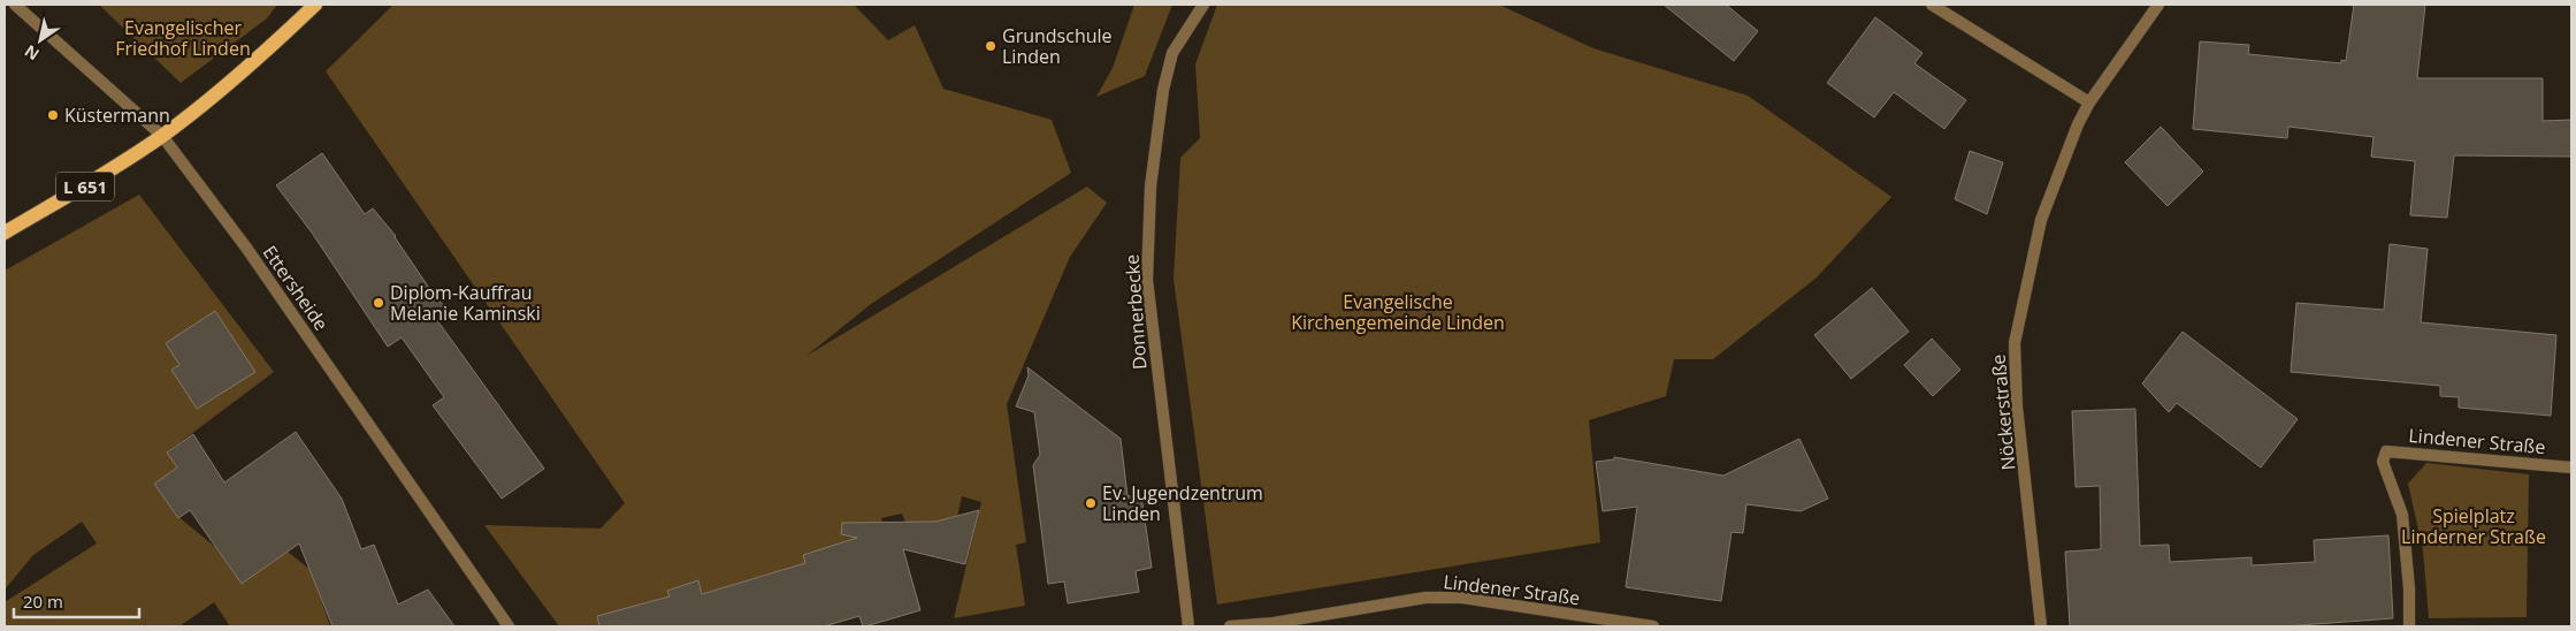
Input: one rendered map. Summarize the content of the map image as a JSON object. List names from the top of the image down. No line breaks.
{"streets":{"main road":["L 651"],"street":["Ettersheide","Donnerbecke","Nöckerstraße","Lindener Straße"]},"crossings":[["L 651","Ettersheide"]],"parks":["Evangelischer Friedhof Linden","Evangelische Kirchengemeinde Linden","Spielplatz Linderner Straße"],"places":["Grundschule Linden","Küstermann","Diplom-Kauffrau Melanie Kaminski","Ev. Jugendzentrum Linden"],"scale_bar":"20 m","north":"bottom left"}
